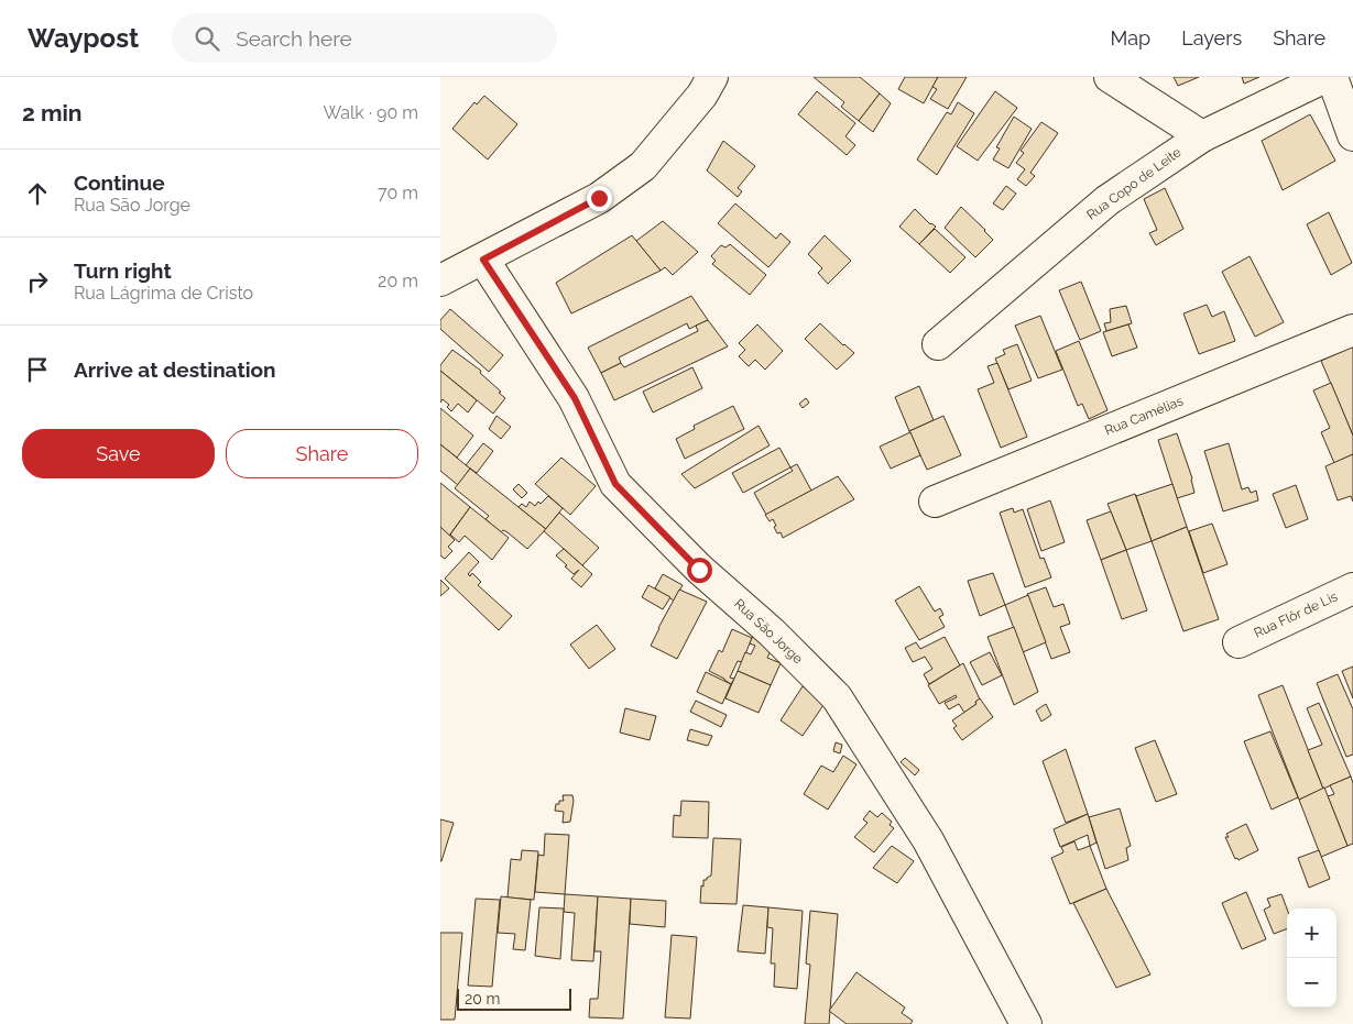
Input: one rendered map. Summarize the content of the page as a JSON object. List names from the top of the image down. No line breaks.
{"streets":{"street":["Rua Copo de Leite","Rua Camélias","Rua Flôr de Lis","Rua São Jorge"]},"scale_bar":"20 m","page":{"header":"Waypost","search":"Search here","nav":["Map","Layers","Share"],"heading":["2 min","Walk · 90 m"],"list":[["Continue","Rua São Jorge","70 m"],["Turn right","Rua Lágrima de Cristo","20 m"],"Arrive at destination"],"buttons":["Save","Share"],"map_buttons":["+","−"],"scale":"20 m"}}
